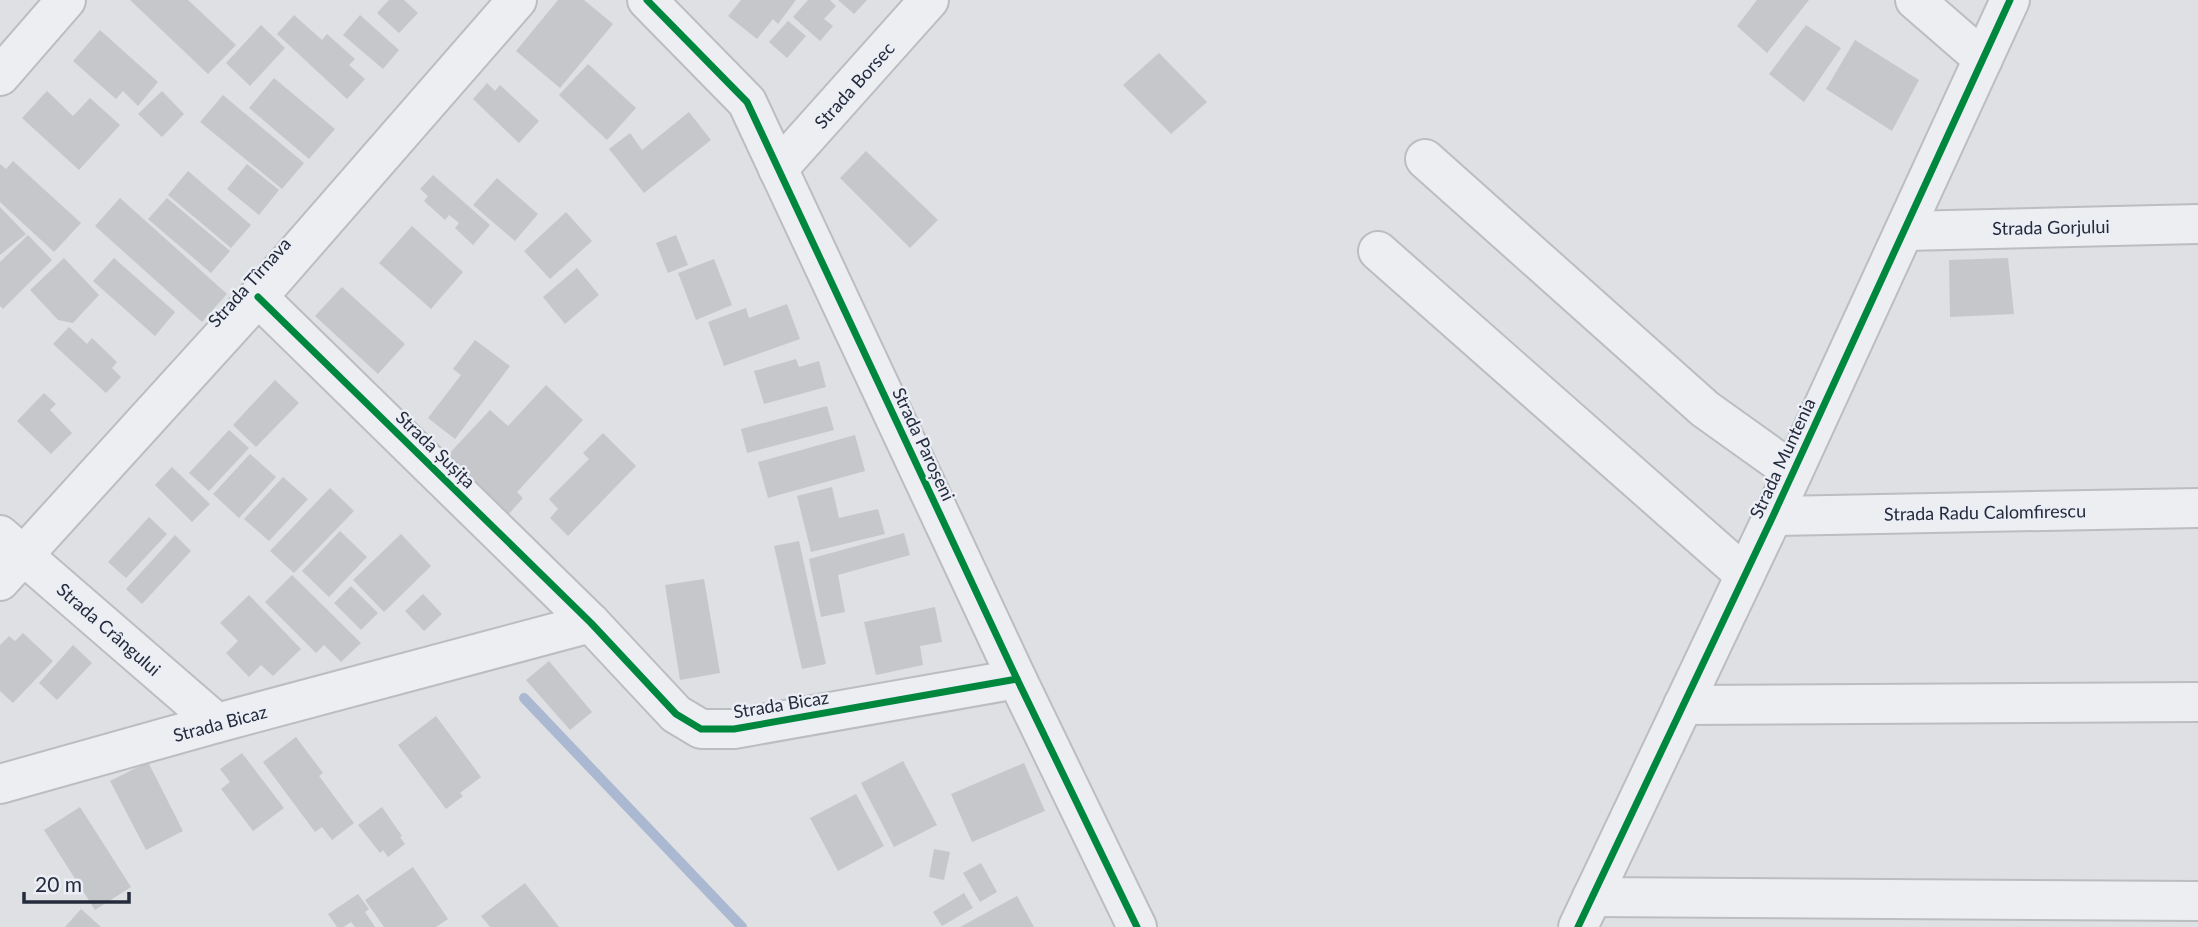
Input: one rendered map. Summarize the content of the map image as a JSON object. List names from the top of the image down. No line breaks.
{"streets":{"street":["Strada Borsec","Strada Gorjului","Strada Tîrnava","Strada Paroșeni","Strada Șușița","Strada Muntenia","Strada Radu Calomfirescu","Strada Crângului","Strada Bicaz"]},"crossings":[["Strada Borsec","Strada Paroșeni"],["Strada Gorjului","Strada Muntenia"],["Strada Tîrnava","Strada Șușița"],["Strada Tîrnava","Strada Crângului"],["Strada Paroșeni","Strada Bicaz"],["Strada Șușița","Strada Bicaz"],["Strada Muntenia","Strada Radu Calomfirescu"],["Strada Crângului","Strada Bicaz"]],"scale_bar":"20 m"}
